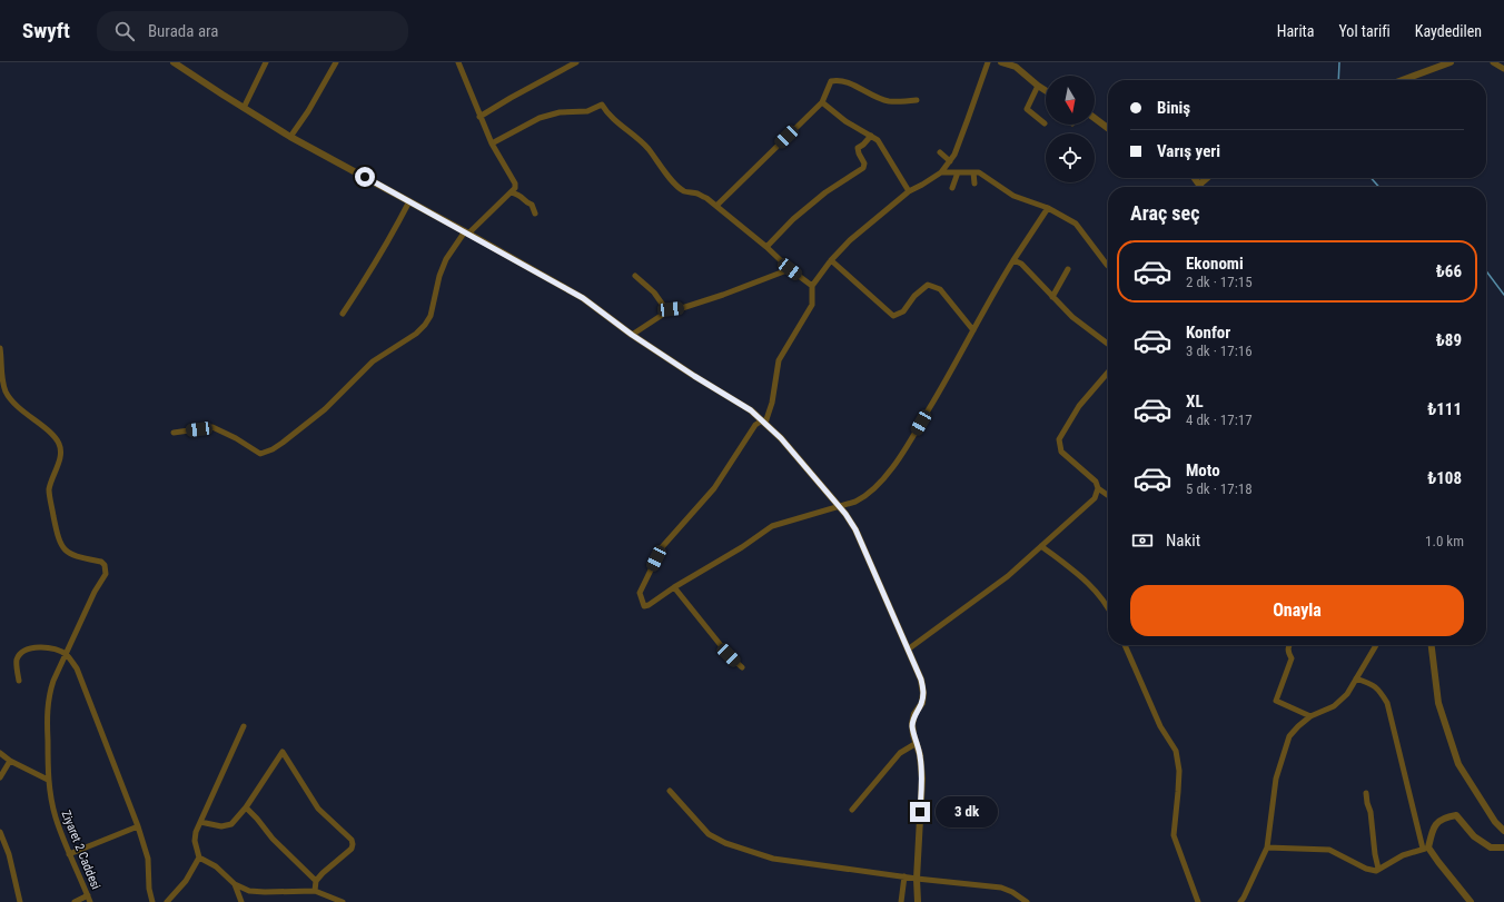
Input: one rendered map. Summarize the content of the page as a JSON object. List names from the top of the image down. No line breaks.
{"streets":{"street":["Ziyaret 2 Caddesi"]},"north":"bottom","page":{"header":"Swyft","search":"Burada ara","nav":["Harita","Yol tarifi","Kaydedilen"],"banner":["Biniş","Varış yeri"],"heading":"Araç seç","list":[{"name":"Ekonomi","note":"2 dk · 17:15","value":"₺66"},{"name":"Konfor","note":"3 dk · 17:16","value":"₺89"},{"name":"XL","note":"4 dk · 17:17","value":"₺111"},{"name":"Moto","note":"5 dk · 17:18","value":"₺108"}],"pay":["Nakit","1.0 km"],"buttons":"Onayla","bubble":"3 dk"}}
